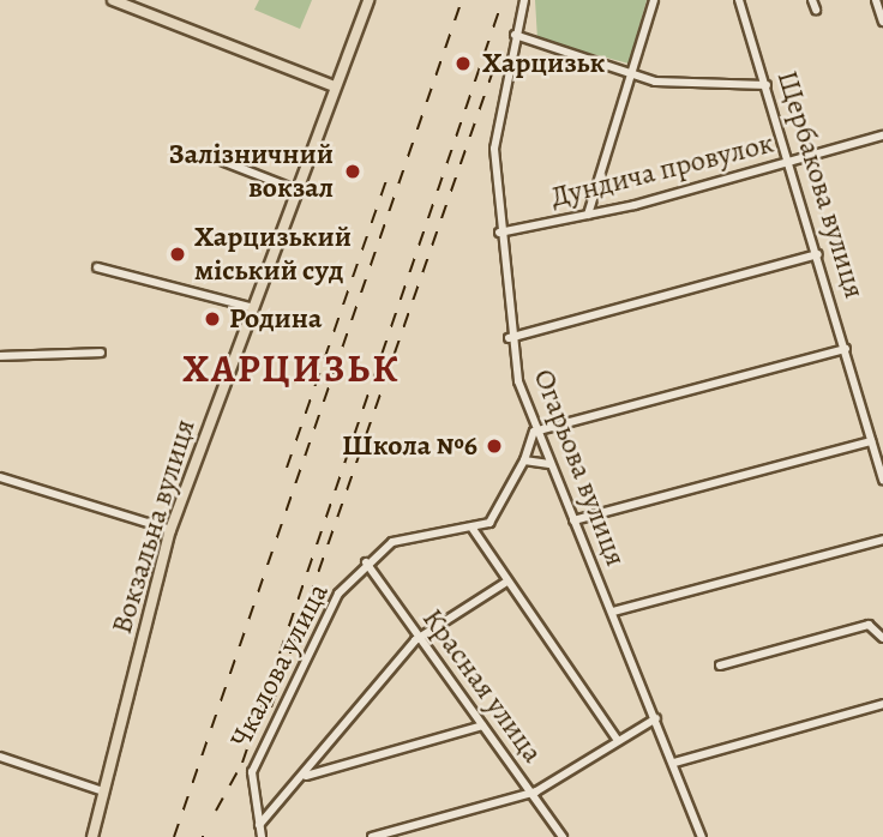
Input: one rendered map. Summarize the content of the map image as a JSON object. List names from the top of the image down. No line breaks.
{"streets":{"main road":["Вокзальна вулиця"],"street":["Дундича провулок","Щербакова вулиця","Огарьова вулиця","Чкалова улица","Красная улица"]},"crossings":[["Дундича провулок","Щербакова вулиця"],["Дундича провулок","Огарьова вулиця"],["Чкалова улица","Красная улица"]],"districts":["ХАРЦИЗЬК"],"places":["Харцизьк","Залізничний вокзал","Харцизький міський суд","Родина","Школа №6"]}
